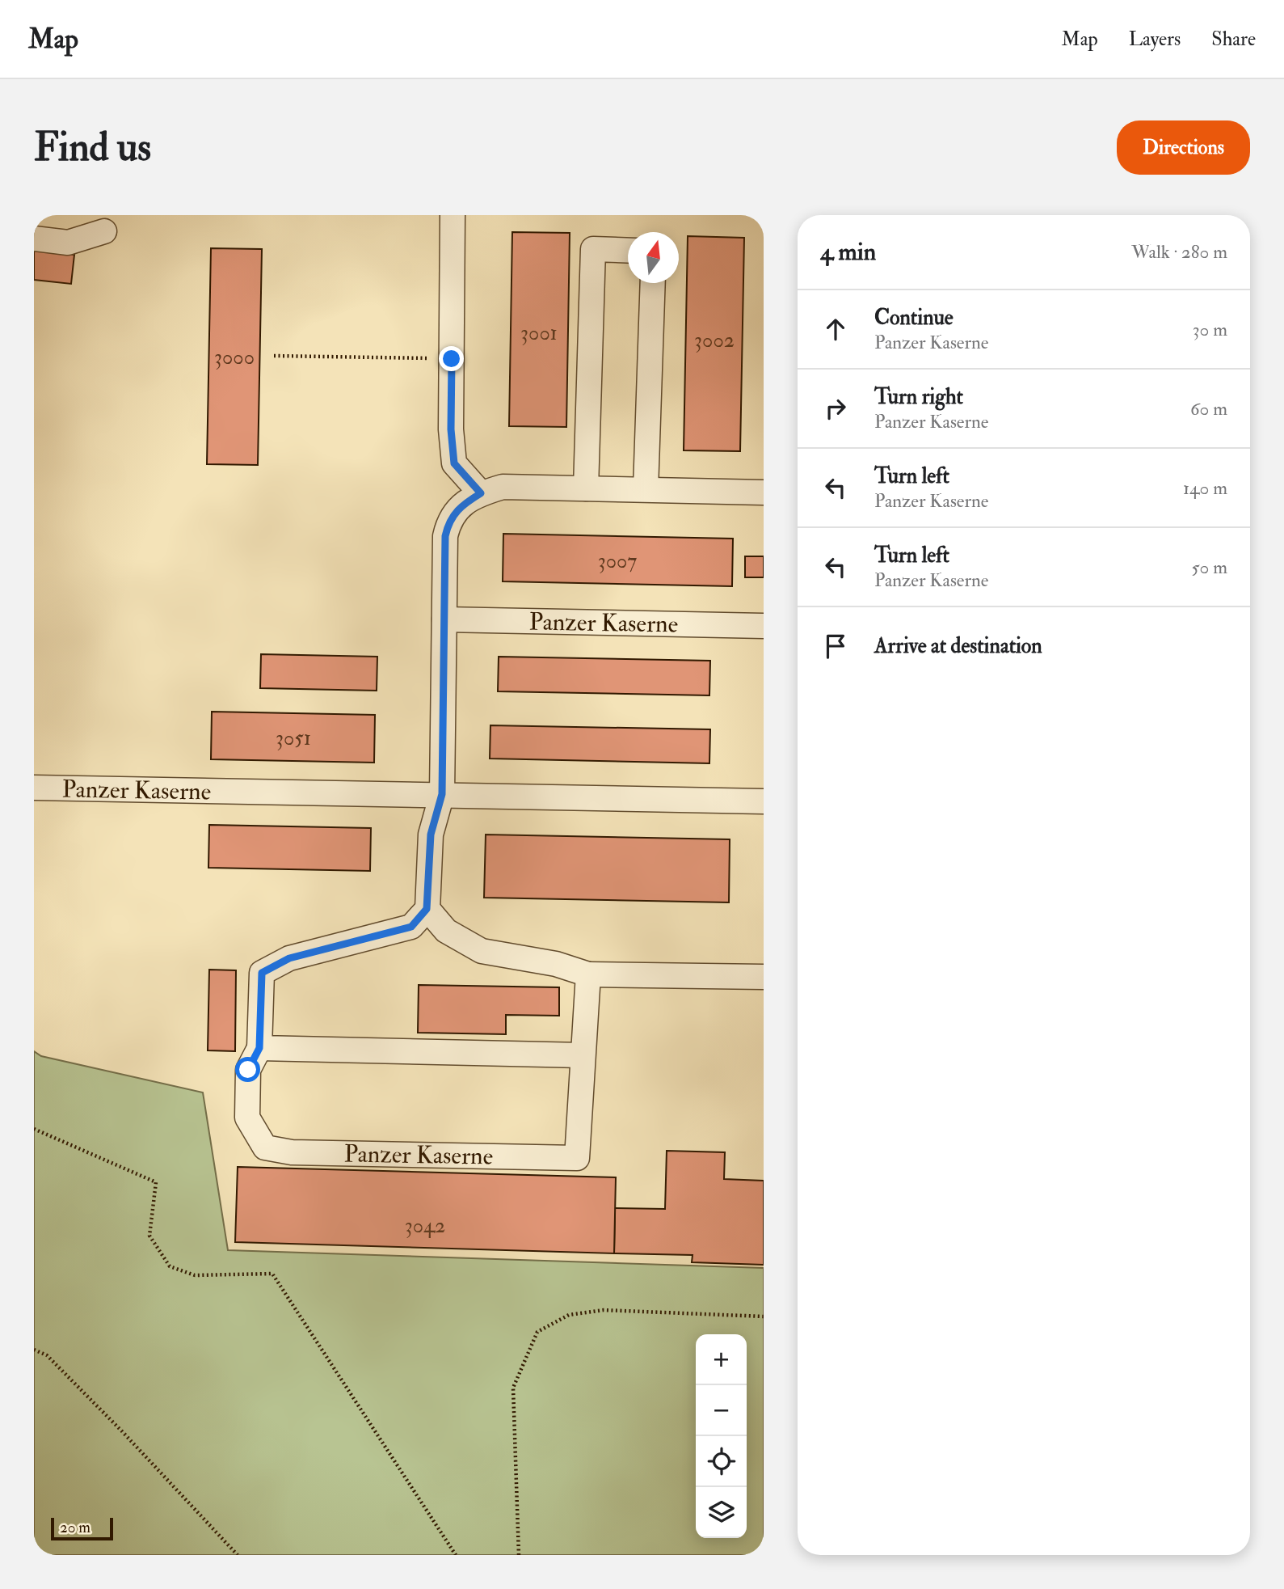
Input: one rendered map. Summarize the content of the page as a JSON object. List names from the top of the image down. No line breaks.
{"streets":{"street":["Panzer Kaserne"]},"house_numbers":["3001","3002","3000","3007","3051","3042"],"scale_bar":"20 m","north":"top","page":{"header":"Map","nav":["Map","Layers","Share"],"buttons":"Directions","title":"Find us","heading":["4 min","Walk · 280 m"],"list":[["Continue","Panzer Kaserne","30 m"],["Turn right","Panzer Kaserne","60 m"],["Turn left","Panzer Kaserne","140 m"],["Turn left","Panzer Kaserne","50 m"],"Arrive at destination"],"map_buttons":["+","−"],"scale":"20 m"}}
